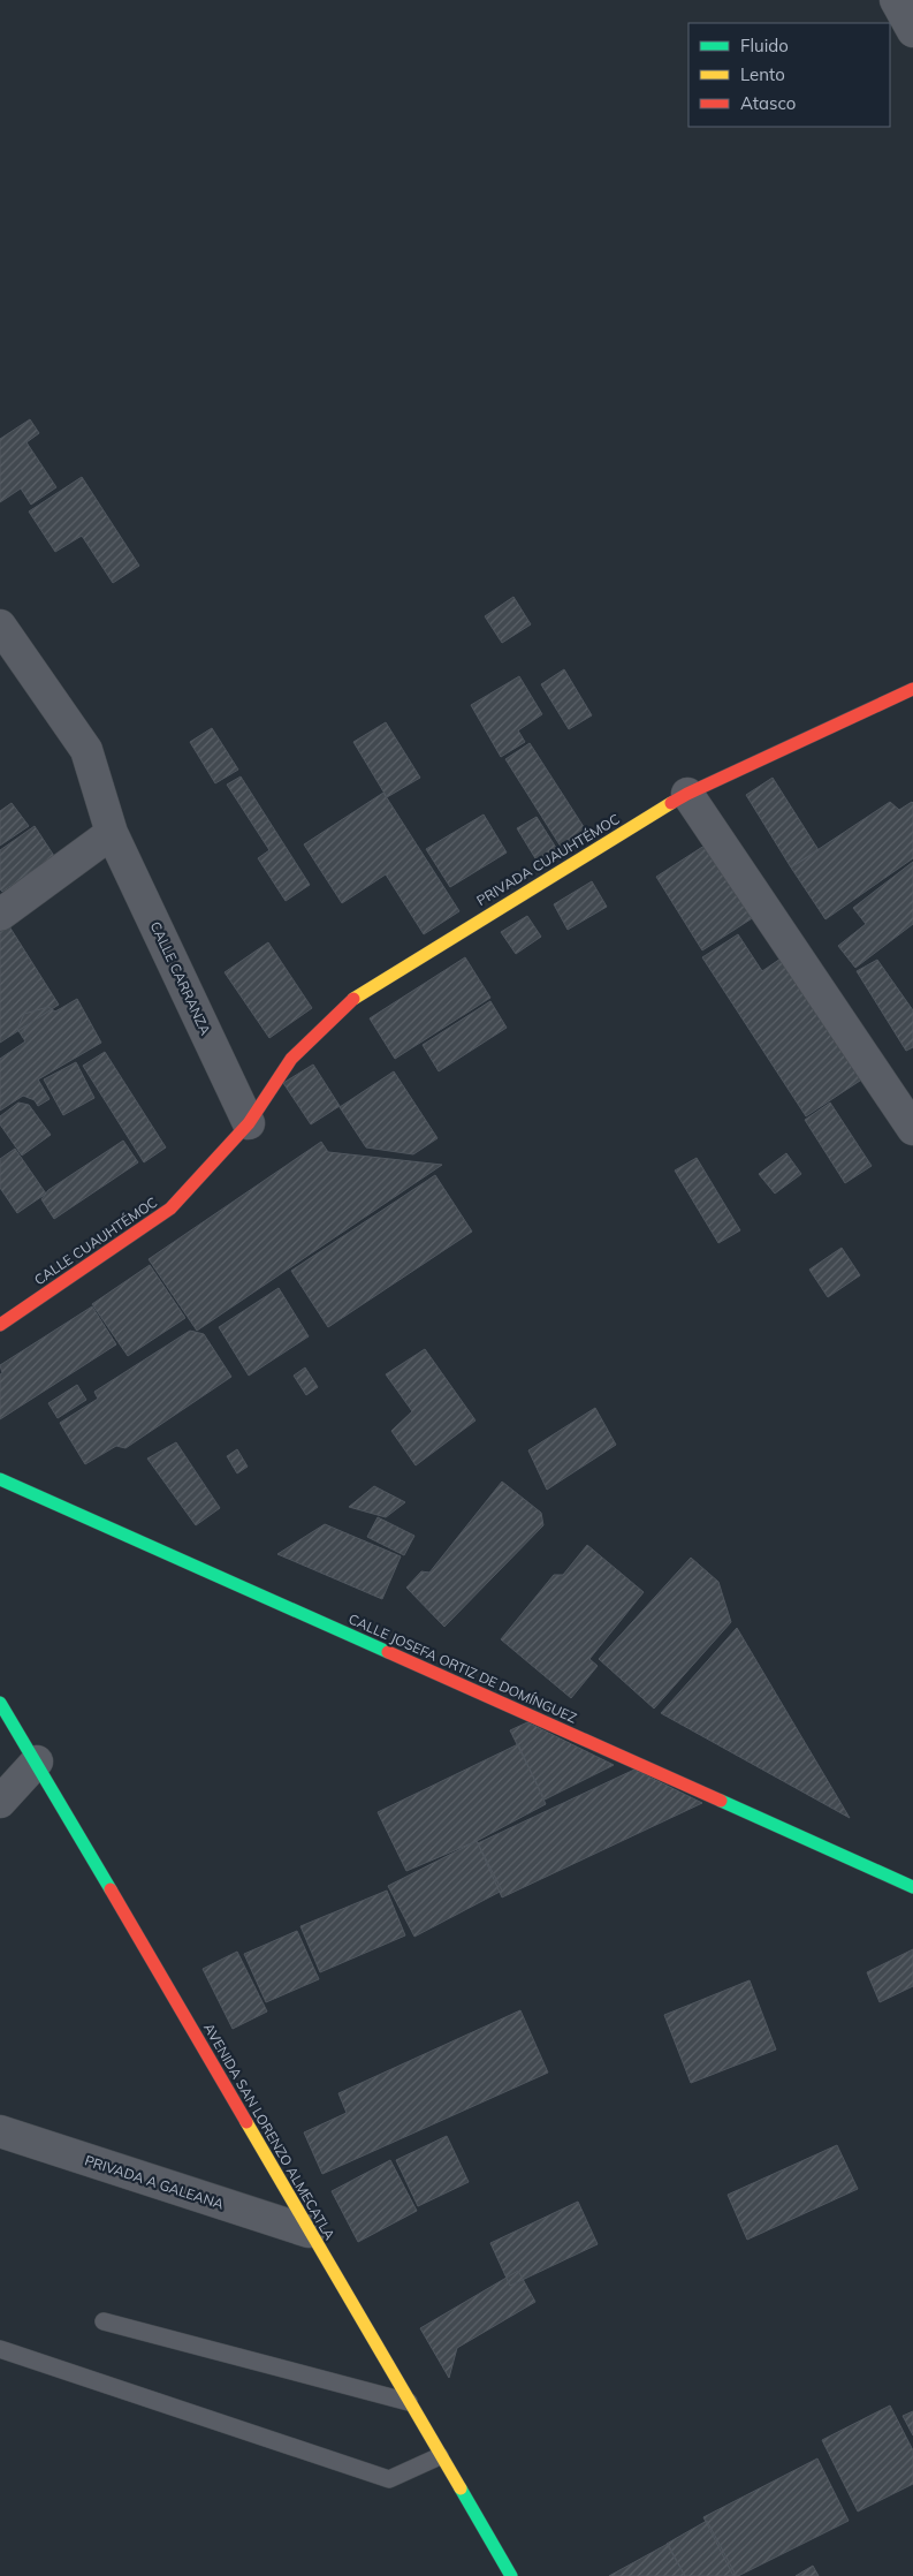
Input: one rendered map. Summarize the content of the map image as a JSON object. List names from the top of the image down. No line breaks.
{"streets":{"street":["PRIVADA CUAUHTÉMOC","CALLE CARRANZA","CALLE CUAUHTÉMOC","CALLE JOSEFA ORTIZ DE DOMÍNGUEZ","AVENIDA SAN LORENZO ALMECATLA","PRIVADA A GALEANA"]},"crossings":[["PRIVADA CUAUHTÉMOC","CALLE CARRANZA"],["PRIVADA CUAUHTÉMOC","CALLE CUAUHTÉMOC"],["CALLE CARRANZA","CALLE CUAUHTÉMOC"],["AVENIDA SAN LORENZO ALMECATLA","PRIVADA A GALEANA"]],"legend":["Fluido","Lento","Atasco"]}
